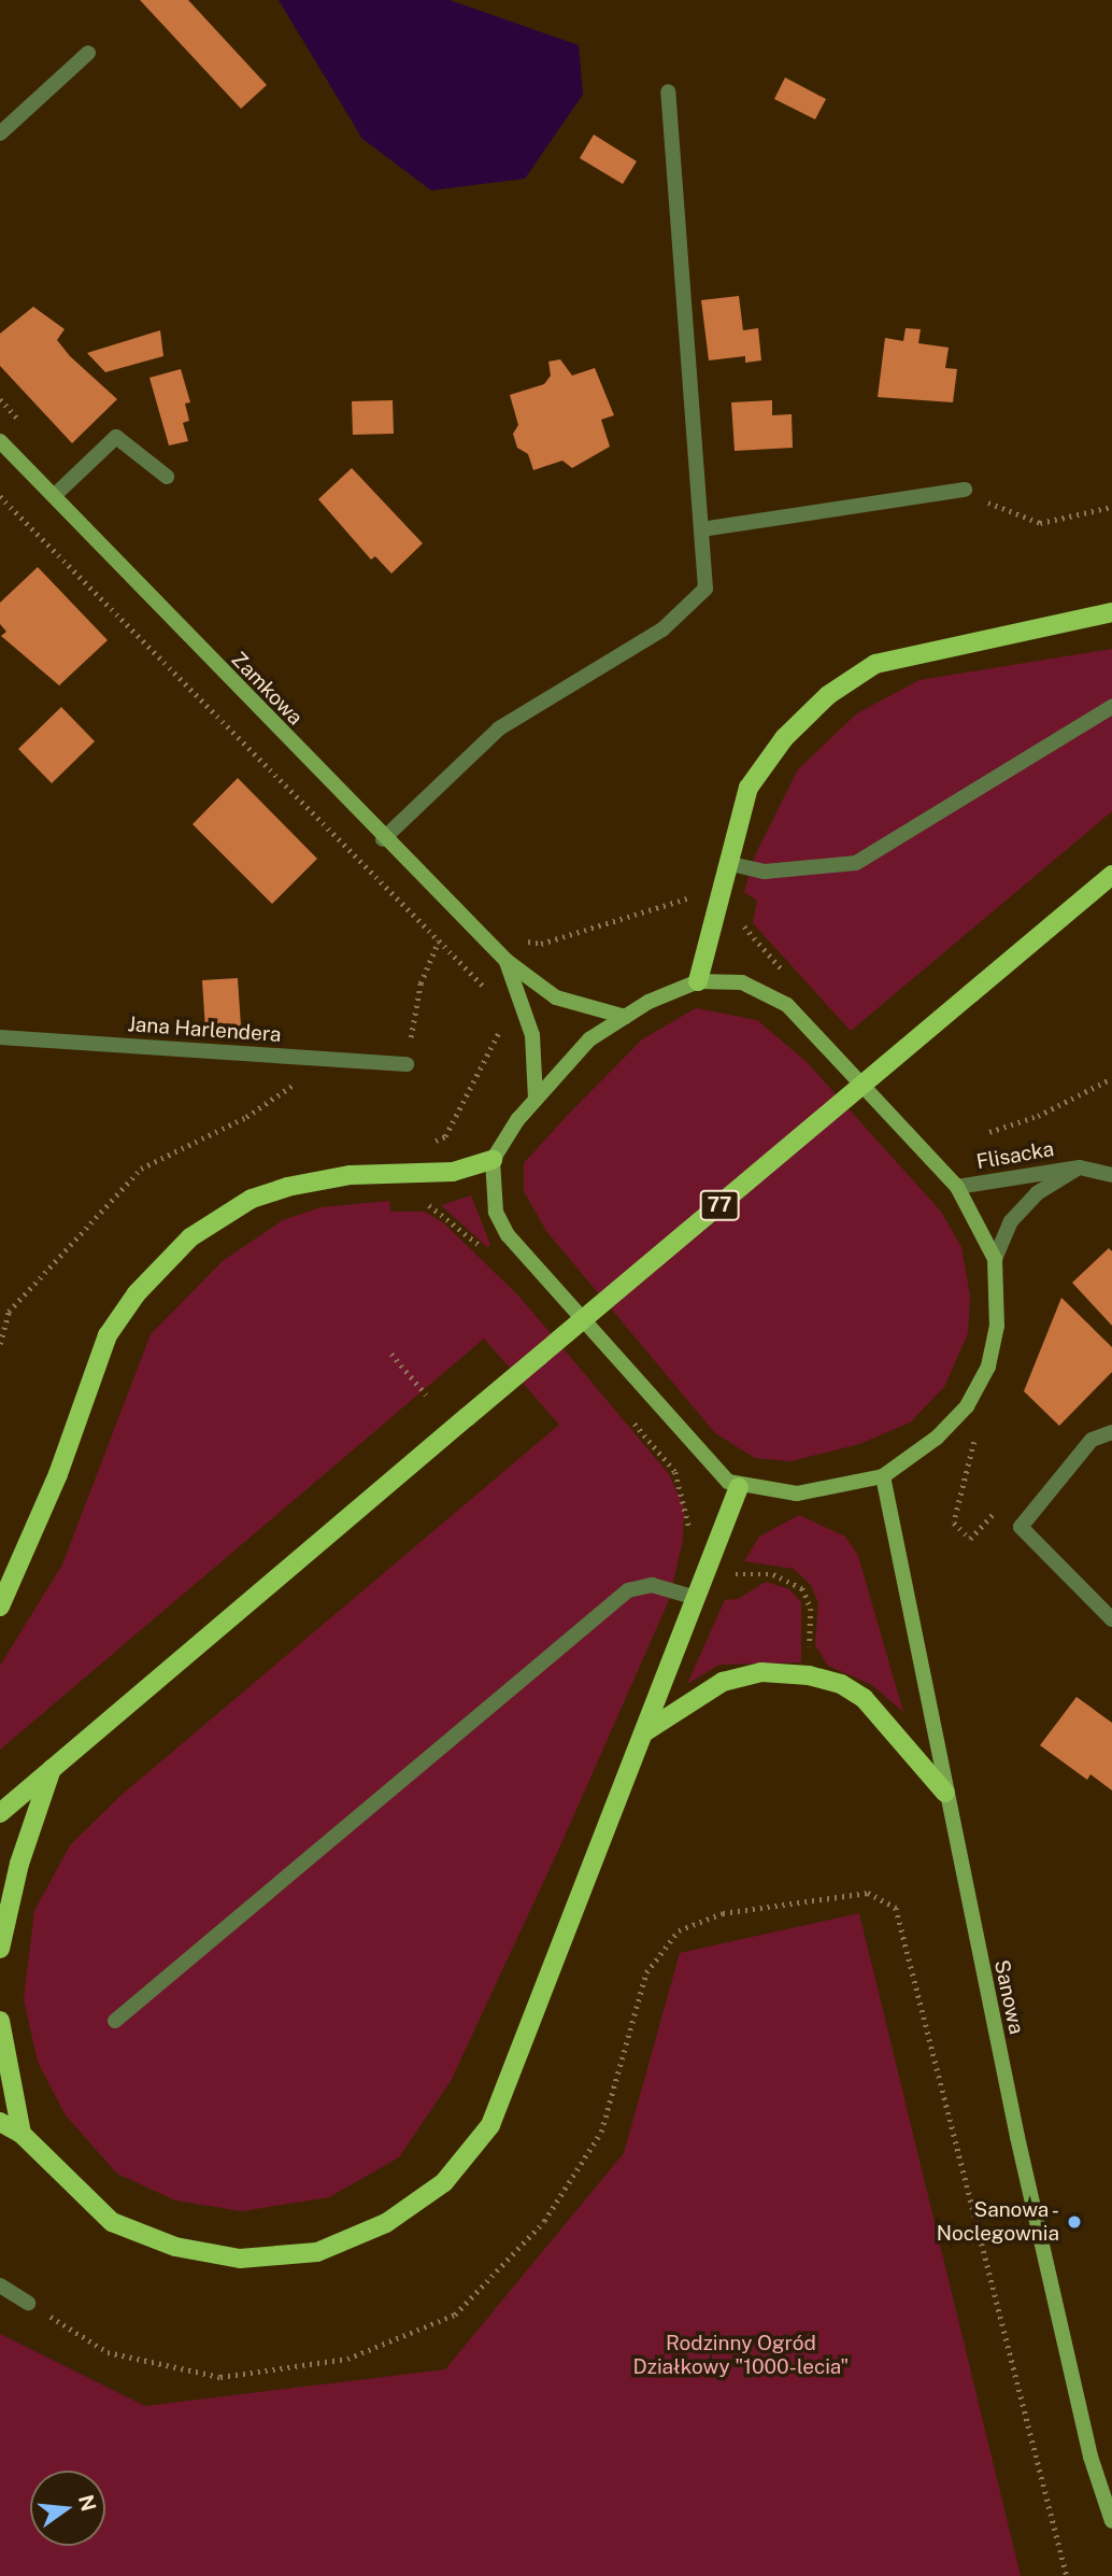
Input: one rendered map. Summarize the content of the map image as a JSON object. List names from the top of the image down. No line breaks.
{"streets":{"main road":["Zamkowa","77","Sanowa"],"street":["Jana Harlendera","Flisacka"]},"parks":["Rodzinny Ogród Działkowy \"1000-lecia\""],"places":["Sanowa - Noclegownia"],"north":"right"}
